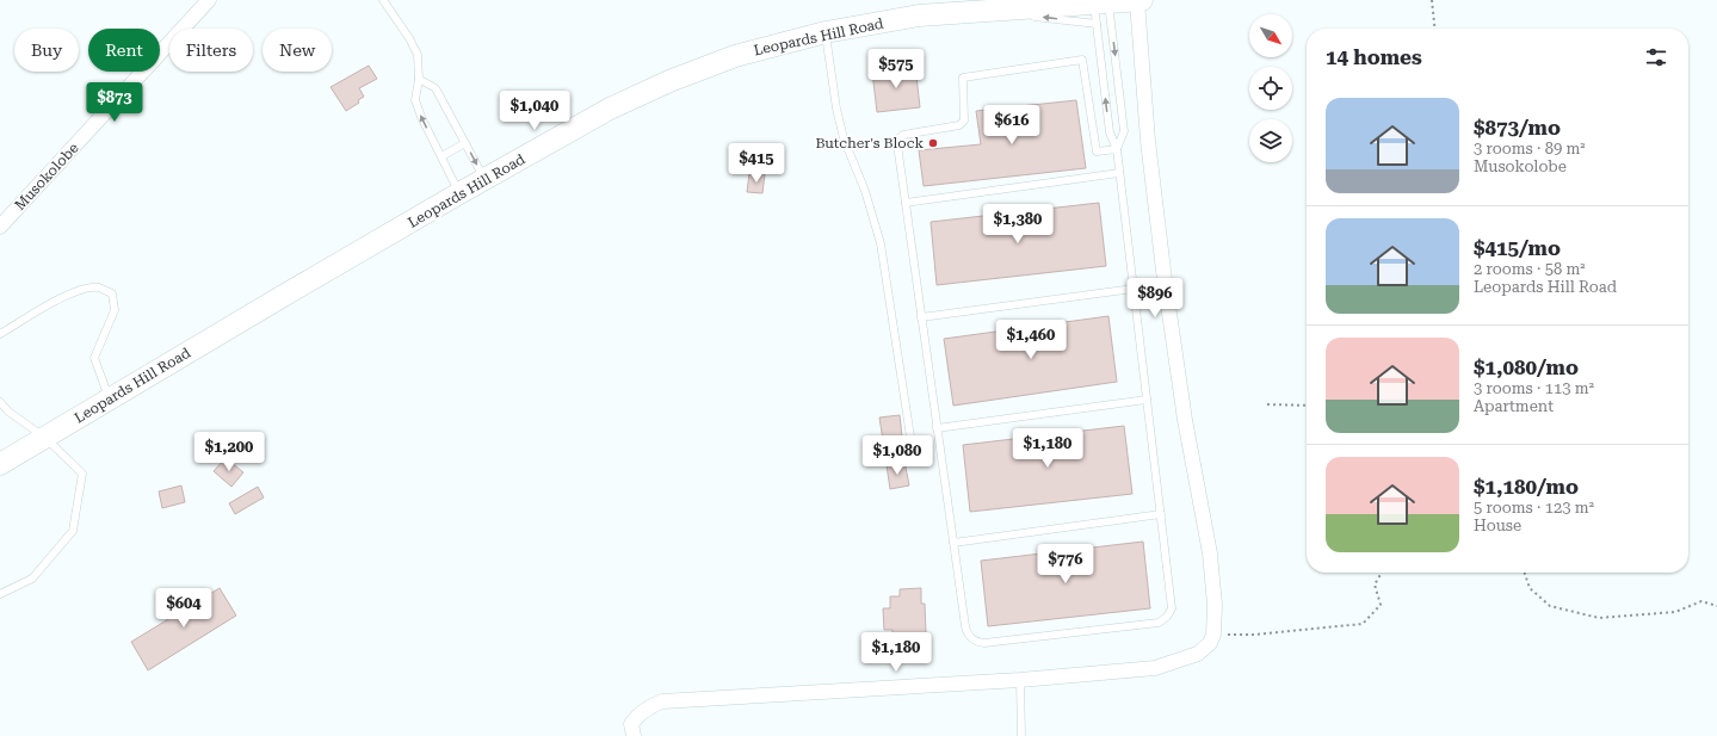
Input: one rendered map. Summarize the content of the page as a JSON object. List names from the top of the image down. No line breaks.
{"streets":{"main road":["Leopards Hill Road"],"street":["Musokolobe"]},"places":["Butcher's Block"],"north":"bottom right","page":{"chip":["Buy","Rent","Filters","New"],"heading":"14 homes","price":["$575","$873","$1,040","$616","$415","$1,380","$896","$1,460","$1,180","$1,200","$1,080","$776","$604","$1,180"],"list":[{"name":"$873/mo","note":"3 rooms · 89 m² · Musokolobe"},{"name":"$415/mo","note":"2 rooms · 58 m² · Leopards Hill Road"},{"name":"$1,080/mo","note":"3 rooms · 113 m² · Apartment"},{"name":"$1,180/mo","note":"5 rooms · 123 m² · House"}]}}
